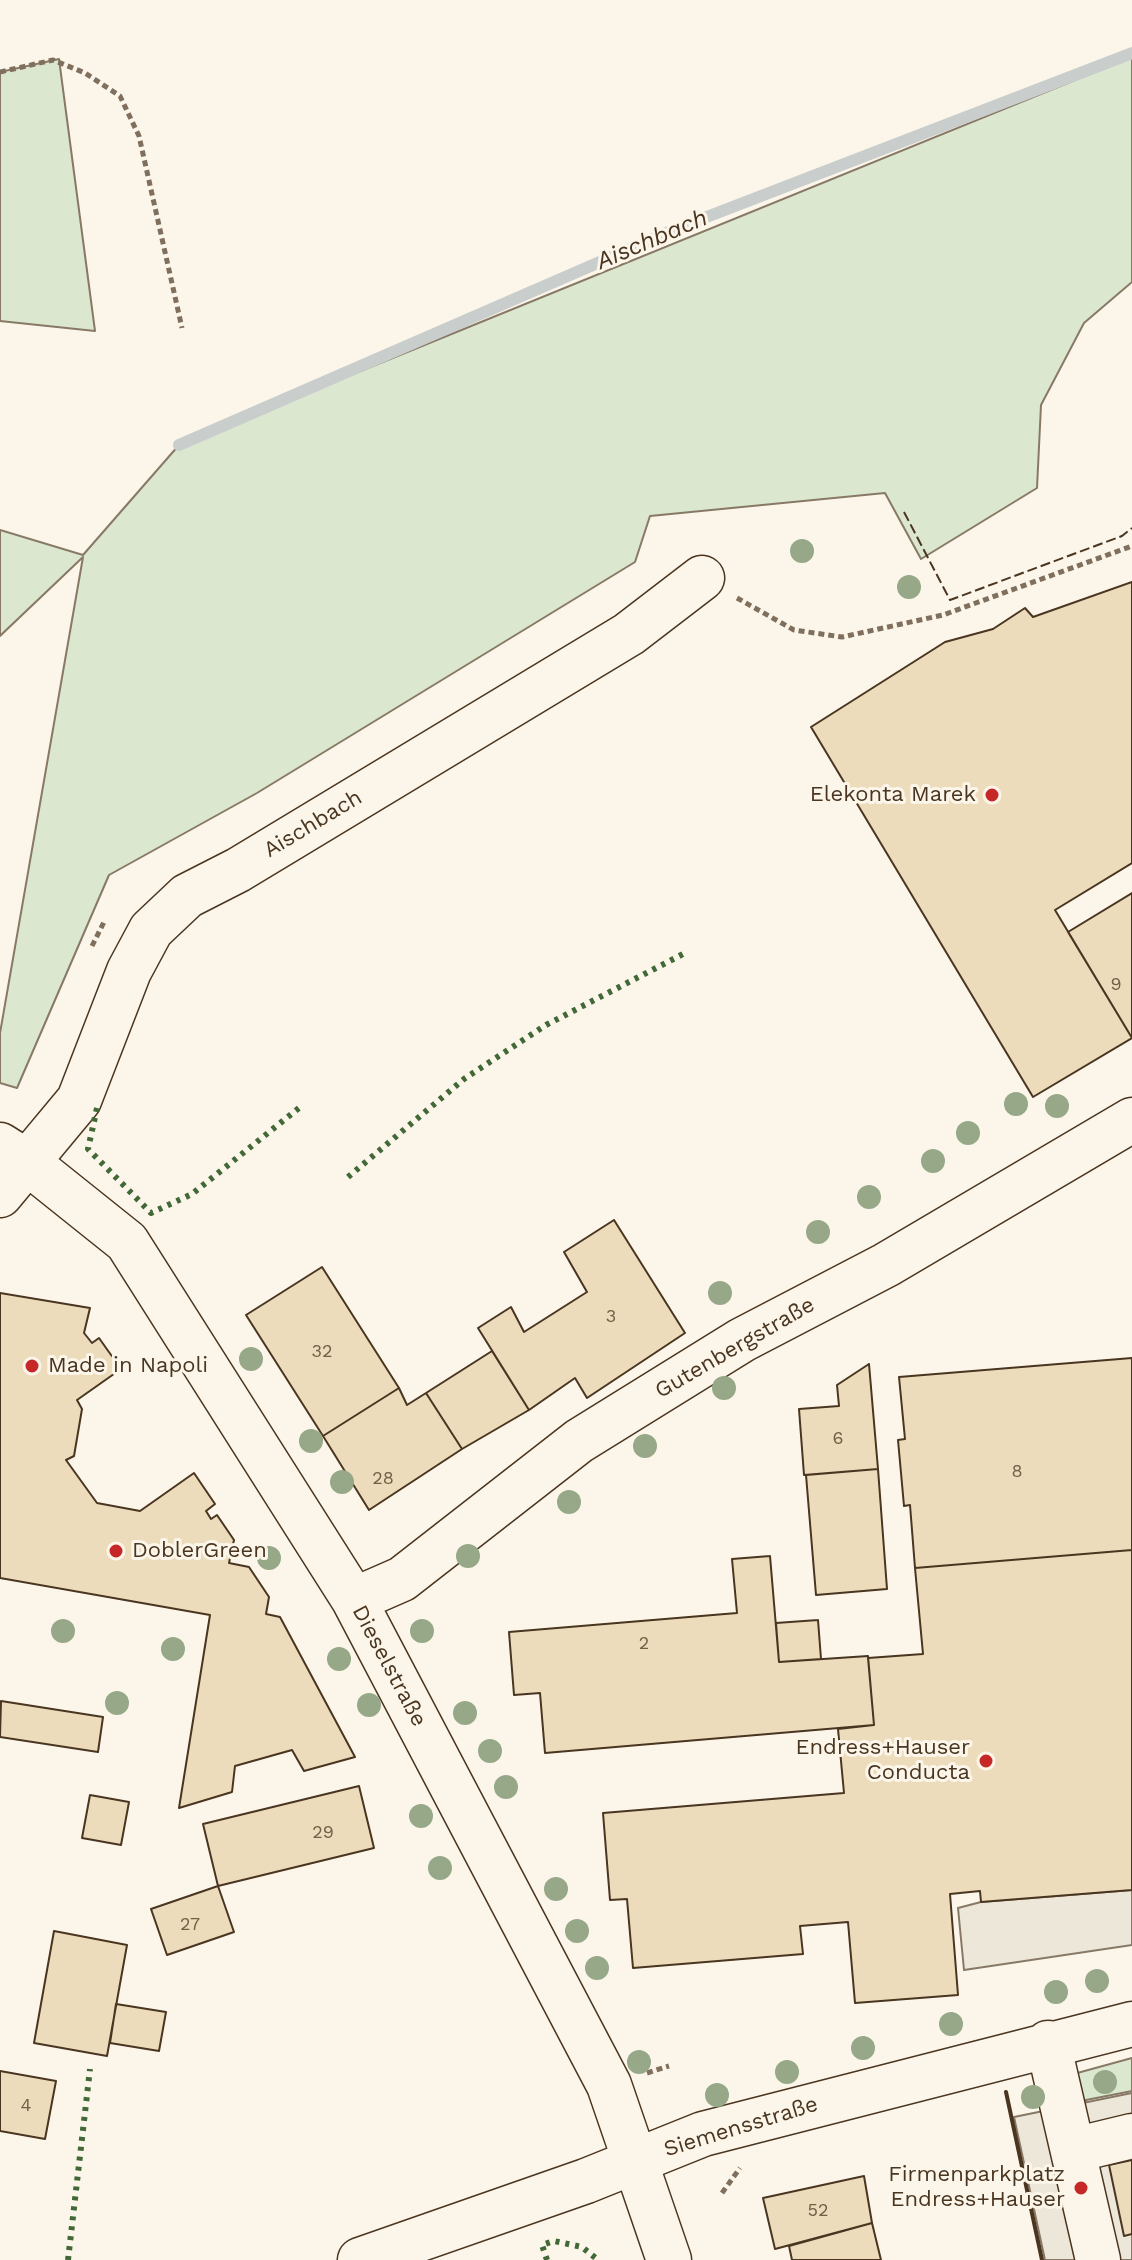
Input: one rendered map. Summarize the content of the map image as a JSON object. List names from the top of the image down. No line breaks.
{"streets":{"street":["Aischbach","Gutenbergstraße","Dieselstraße","Siemensstraße"]},"crossings":[["Aischbach","Dieselstraße"],["Gutenbergstraße","Dieselstraße"],["Dieselstraße","Siemensstraße"]],"water":["Aischbach"],"places":["Elekonta Marek","Made in Napoli","DoblerGreen","Endress+Hauser Conducta","Firmenparkplatz Endress+Hauser"],"house_numbers":["9","3","32","6","8","28","2","29","27","4","52"]}
